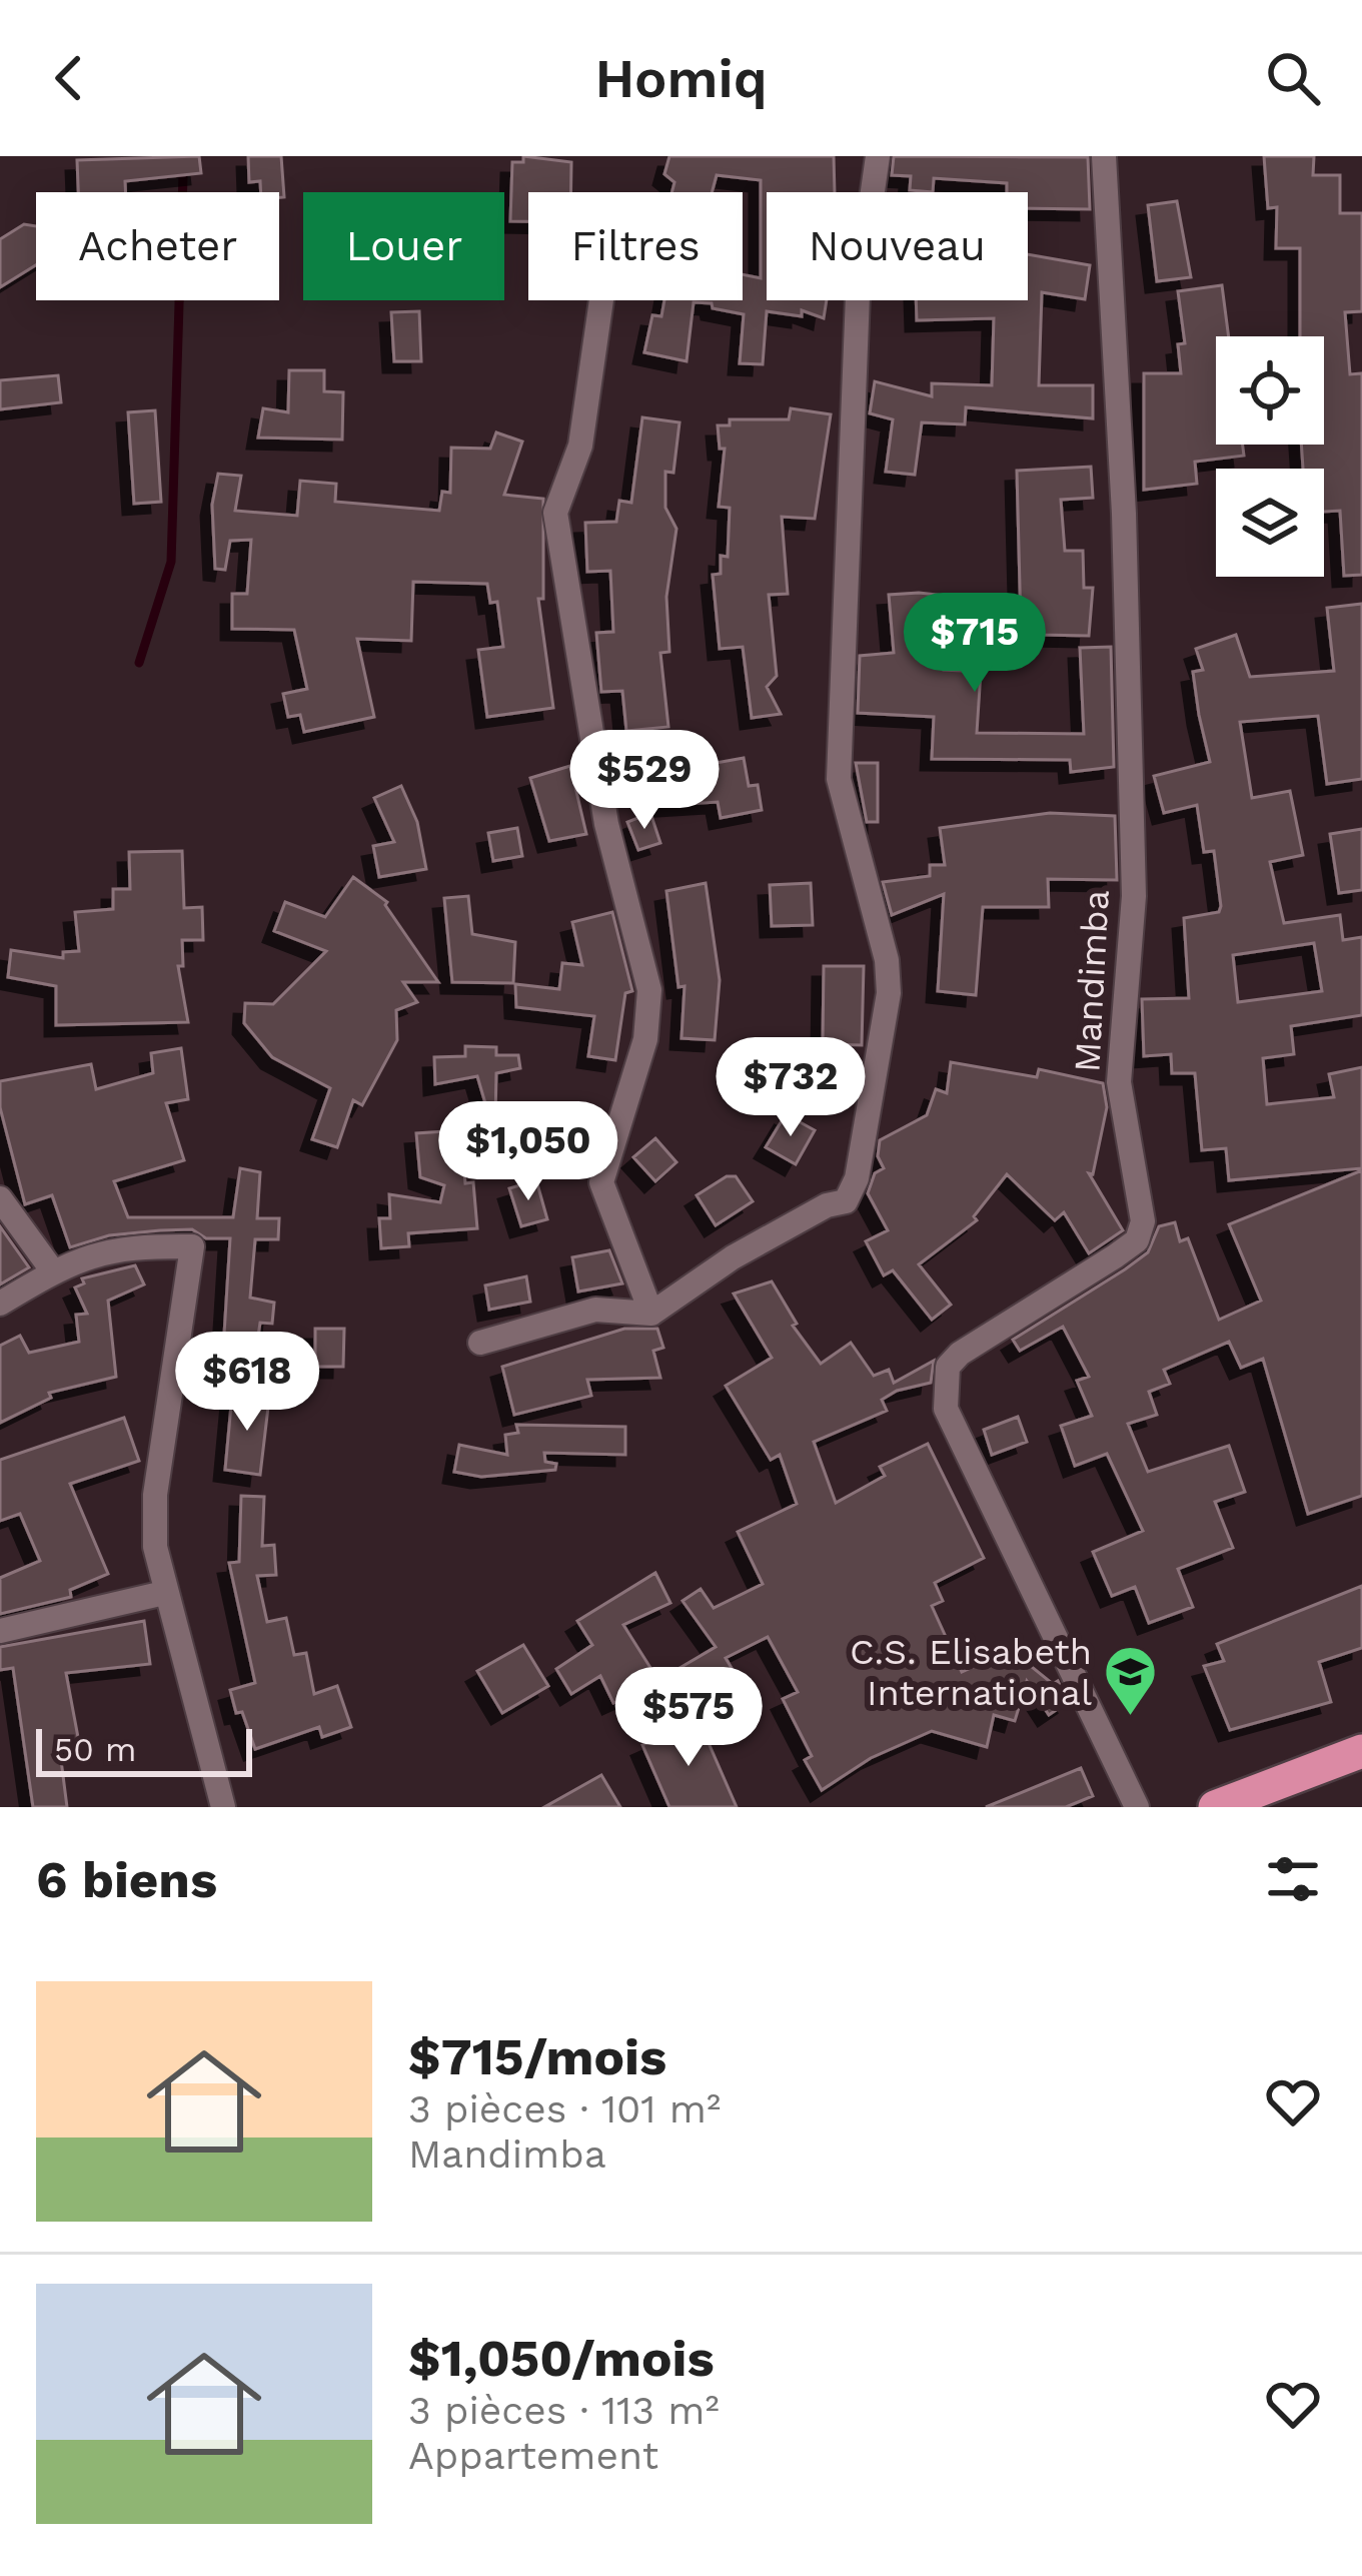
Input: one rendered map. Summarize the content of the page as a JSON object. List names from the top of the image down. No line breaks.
{"streets":{"street":["Mandimba"]},"places":{"school or university":["C.S. Elisabeth International"]},"scale_bar":"50 m","page":{"header":"Homiq","chip":["Acheter","Louer","Filtres","Nouveau"],"price":["$715","$529","$732","$1,050","$618","$575"],"scale":"50 m","heading":"6 biens","list":[{"name":"$715/mois","note":"3 pièces · 101 m² · Mandimba"},{"name":"$1,050/mois","note":"3 pièces · 113 m² · Appartement"}]}}
